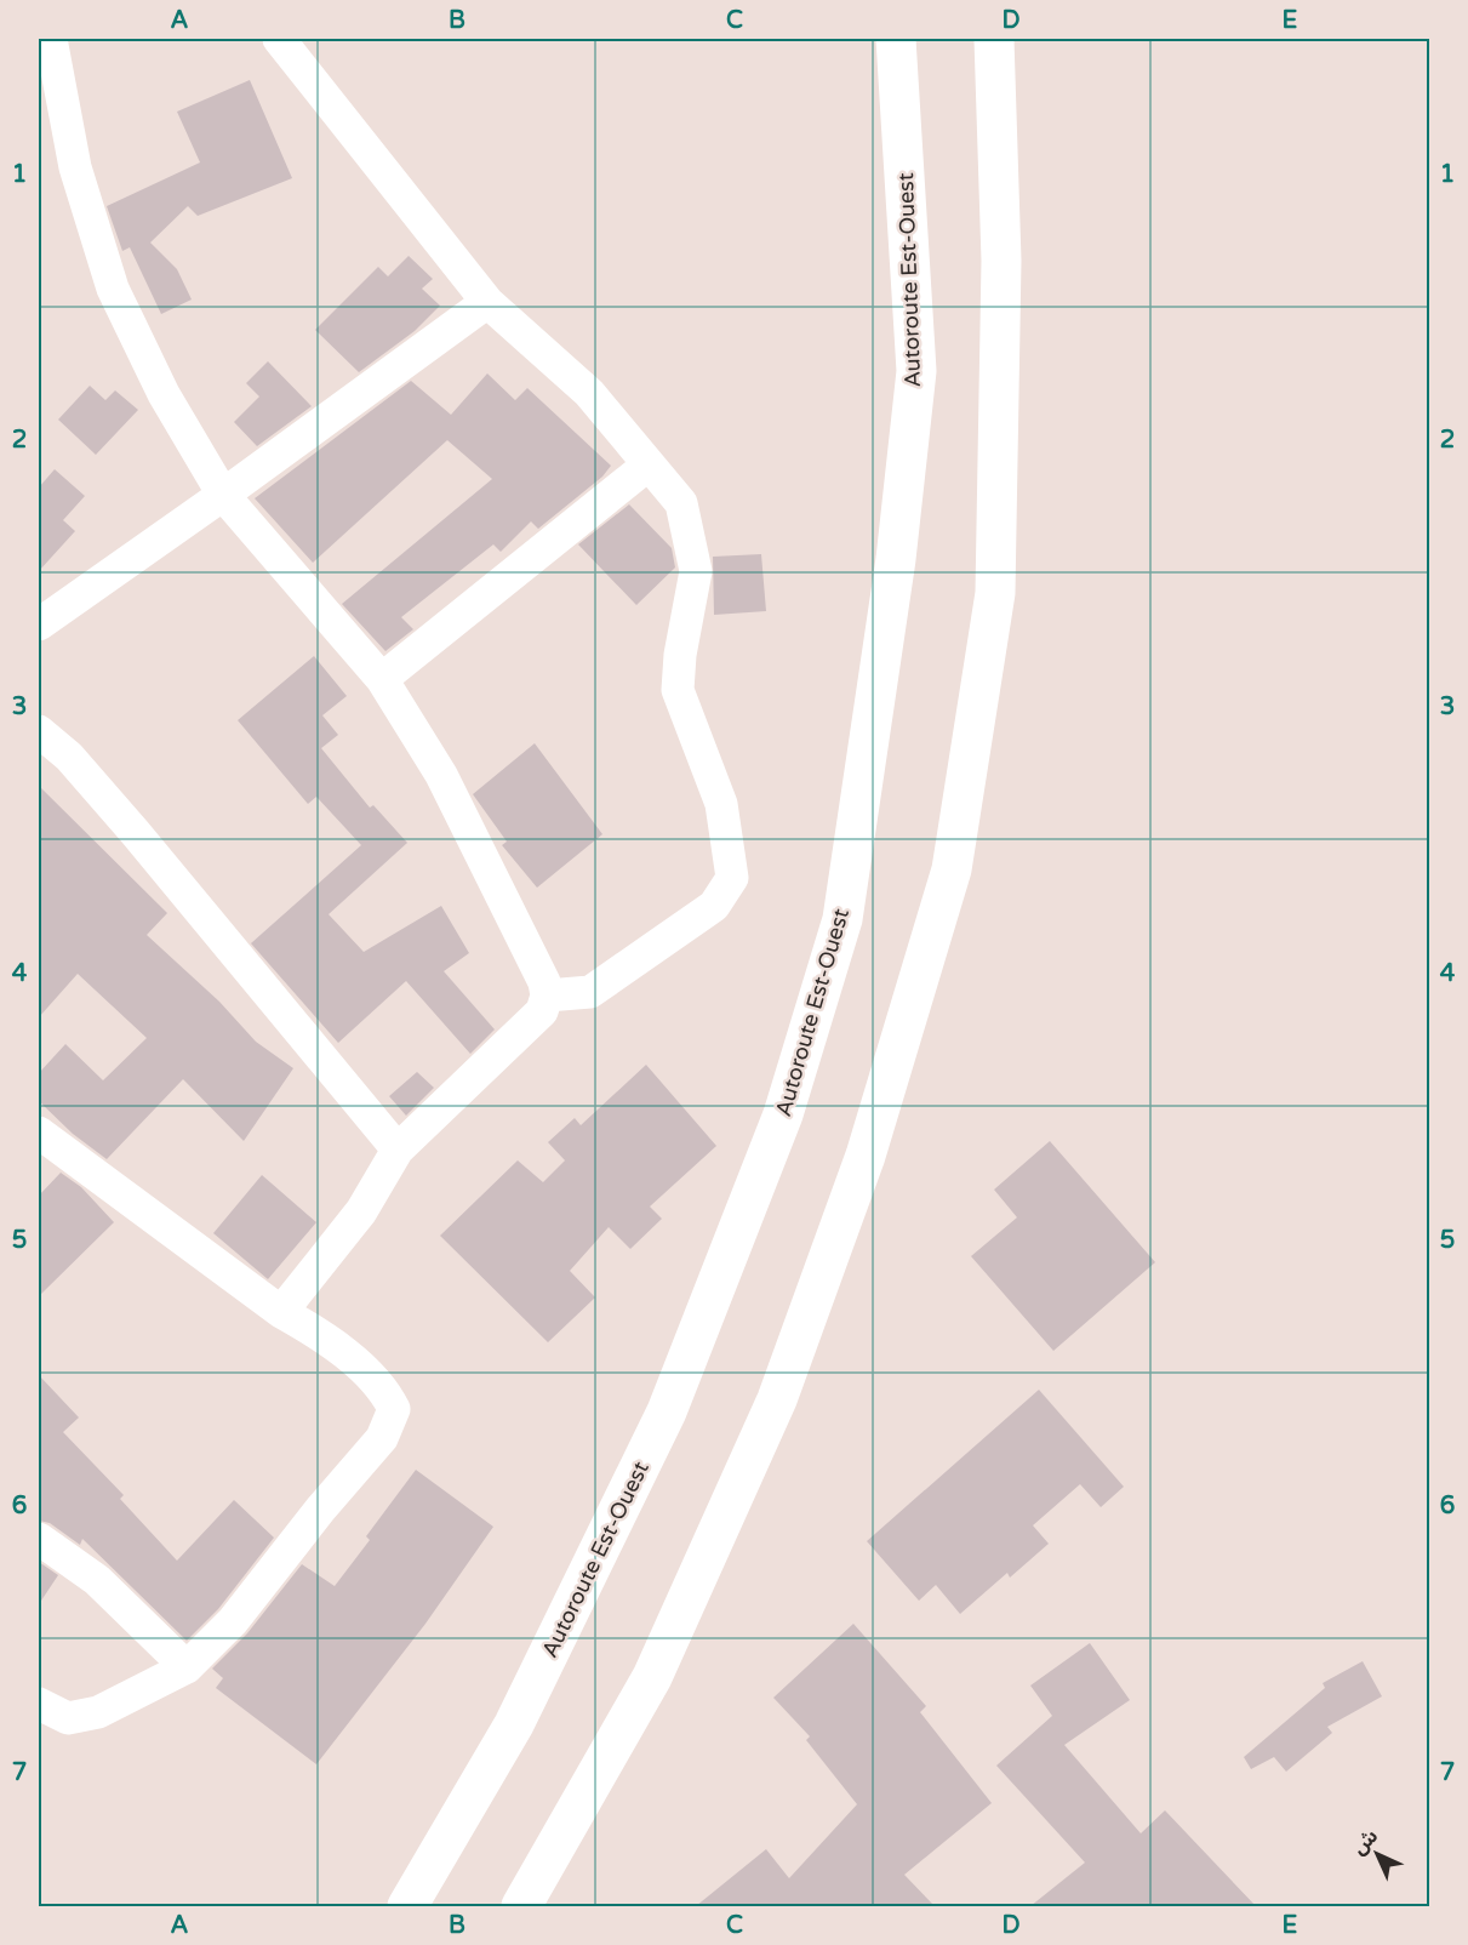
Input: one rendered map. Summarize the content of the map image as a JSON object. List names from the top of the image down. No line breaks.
{"streets":{"highway":["Autoroute Est-Ouest"]},"north":"top left","grid":{"columns":["A","B","C","D","E"],"rows":["1","2","3","4","5","6","7"]}}
